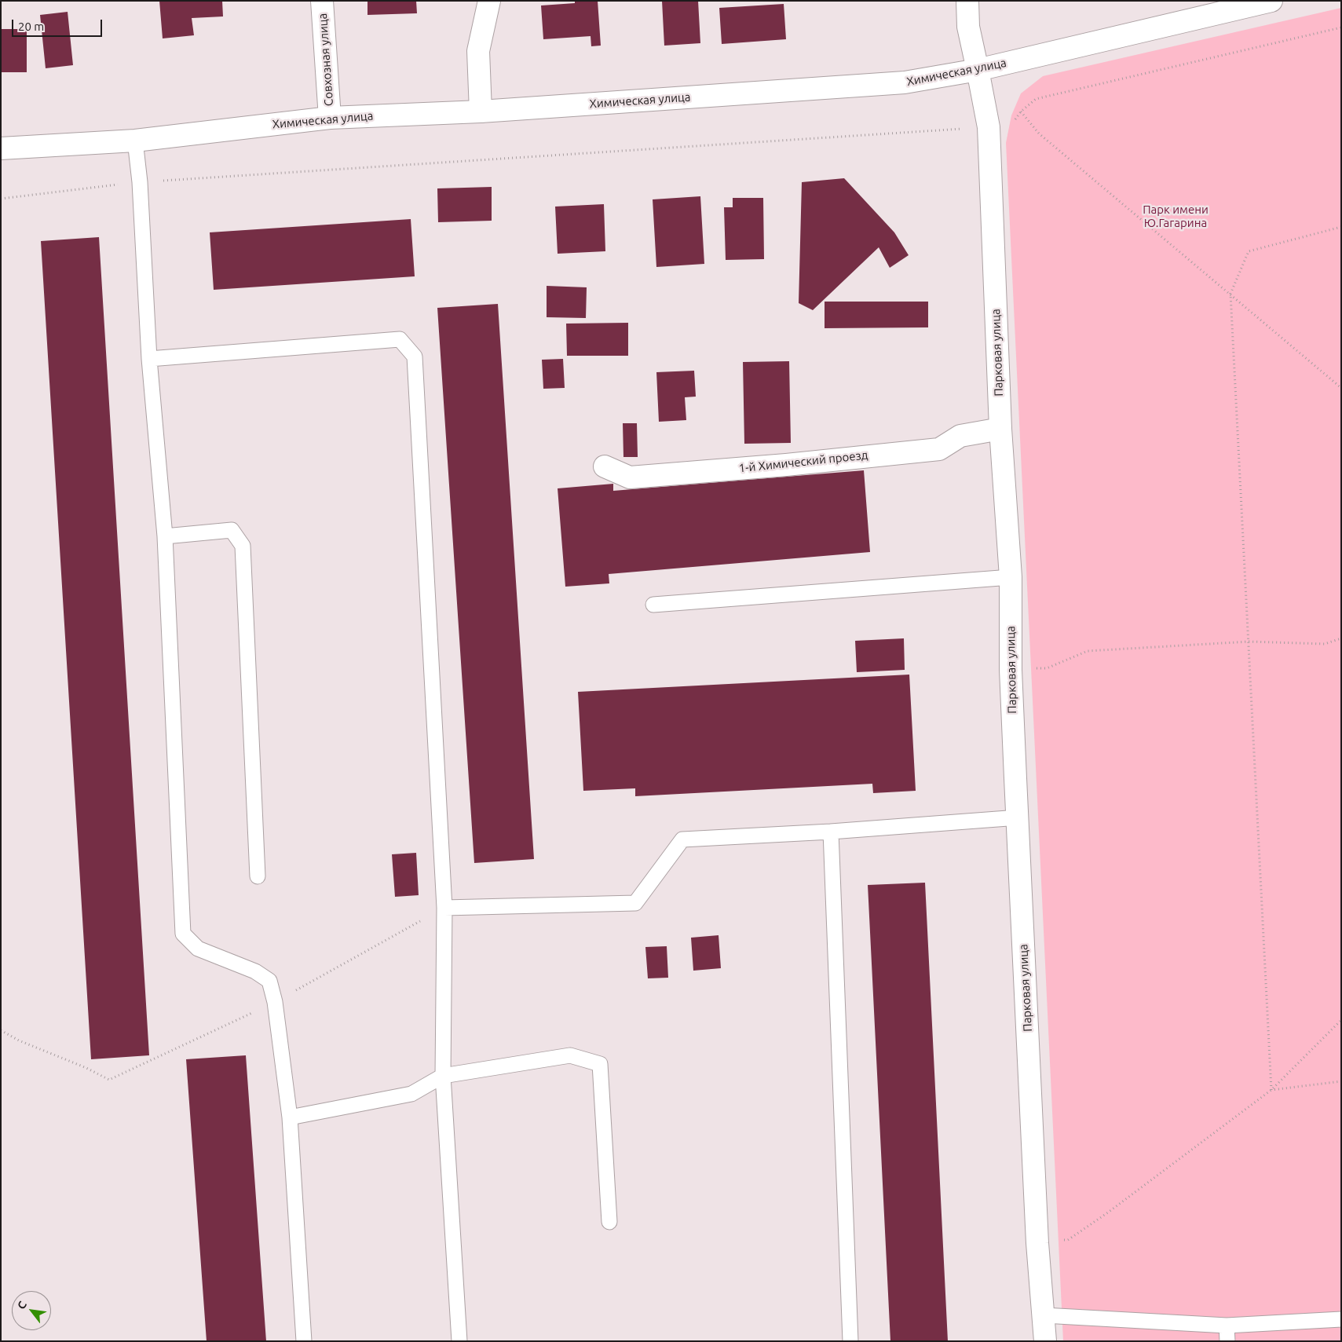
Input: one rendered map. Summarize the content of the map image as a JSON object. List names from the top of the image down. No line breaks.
{"streets":{"street":["Совхозная улица","Химическая улица","Парковая улица","1-й Химический проезд"]},"crossings":[["Совхозная улица","Химическая улица"],["Химическая улица","Парковая улица"],["Парковая улица","1-й Химический проезд"]],"parks":["Парк имени Ю.Гагарина"],"scale_bar":"20 m","north":"top left"}
